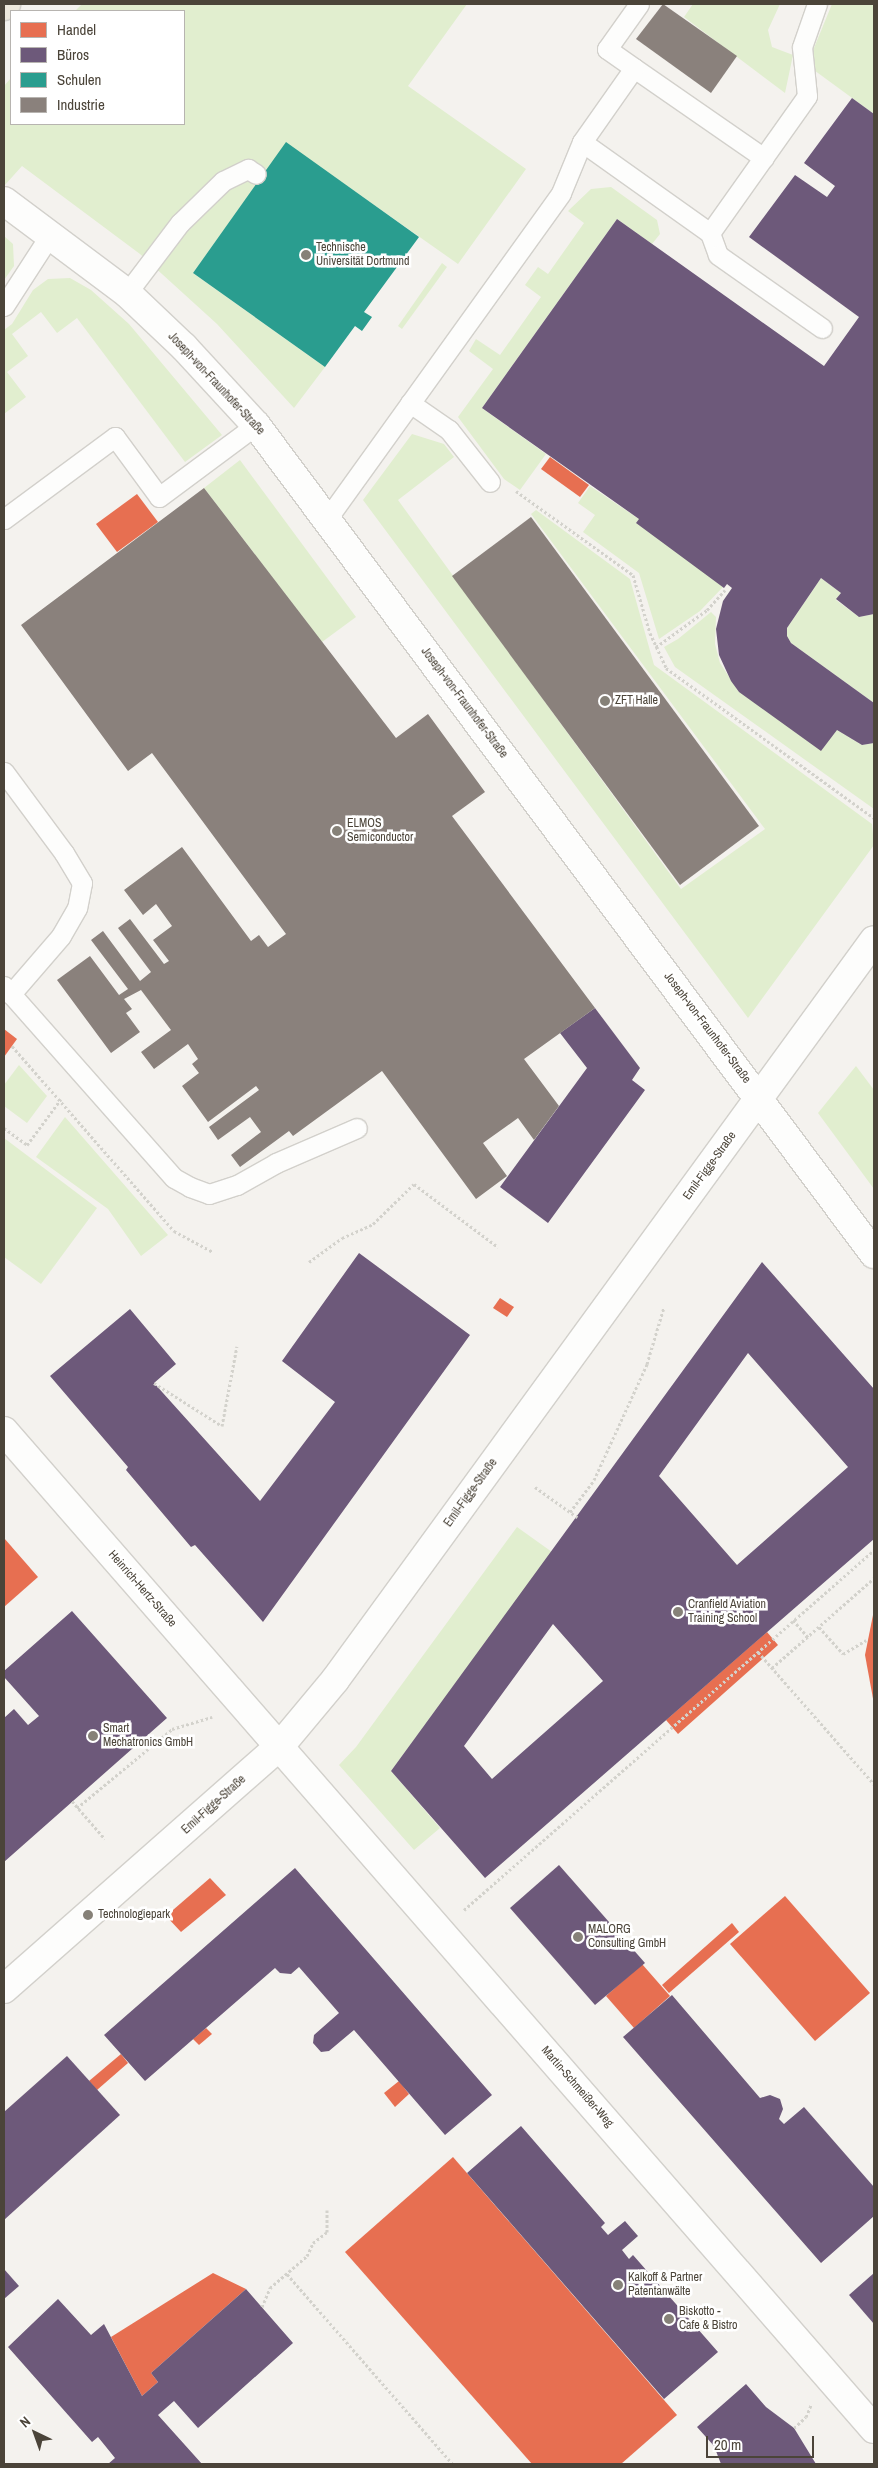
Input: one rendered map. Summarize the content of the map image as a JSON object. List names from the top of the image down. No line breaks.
{"streets":{"street":["Joseph-von-Fraunhofer-Straße","Emil-Figge-Straße","Heinrich-Hertz-Straße","Martin-Schmeißer-Weg"]},"crossings":[["Joseph-von-Fraunhofer-Straße","Emil-Figge-Straße"],["Emil-Figge-Straße","Heinrich-Hertz-Straße"],["Emil-Figge-Straße","Martin-Schmeißer-Weg"],["Heinrich-Hertz-Straße","Martin-Schmeißer-Weg"]],"places":["Technische Universität Dortmund","ZFT Halle","ELMOS Semiconductor","Cranfield Aviation Training School","Smart Mechatronics GmbH","Technologiepark","MALORG Consulting GmbH","Kalkoff & Partner Patentanwälte","Biskotto - Cafe & Bistro"],"legend":["Handel","Büros","Schulen","Industrie"],"scale_bar":"20 m","north":"top left"}
